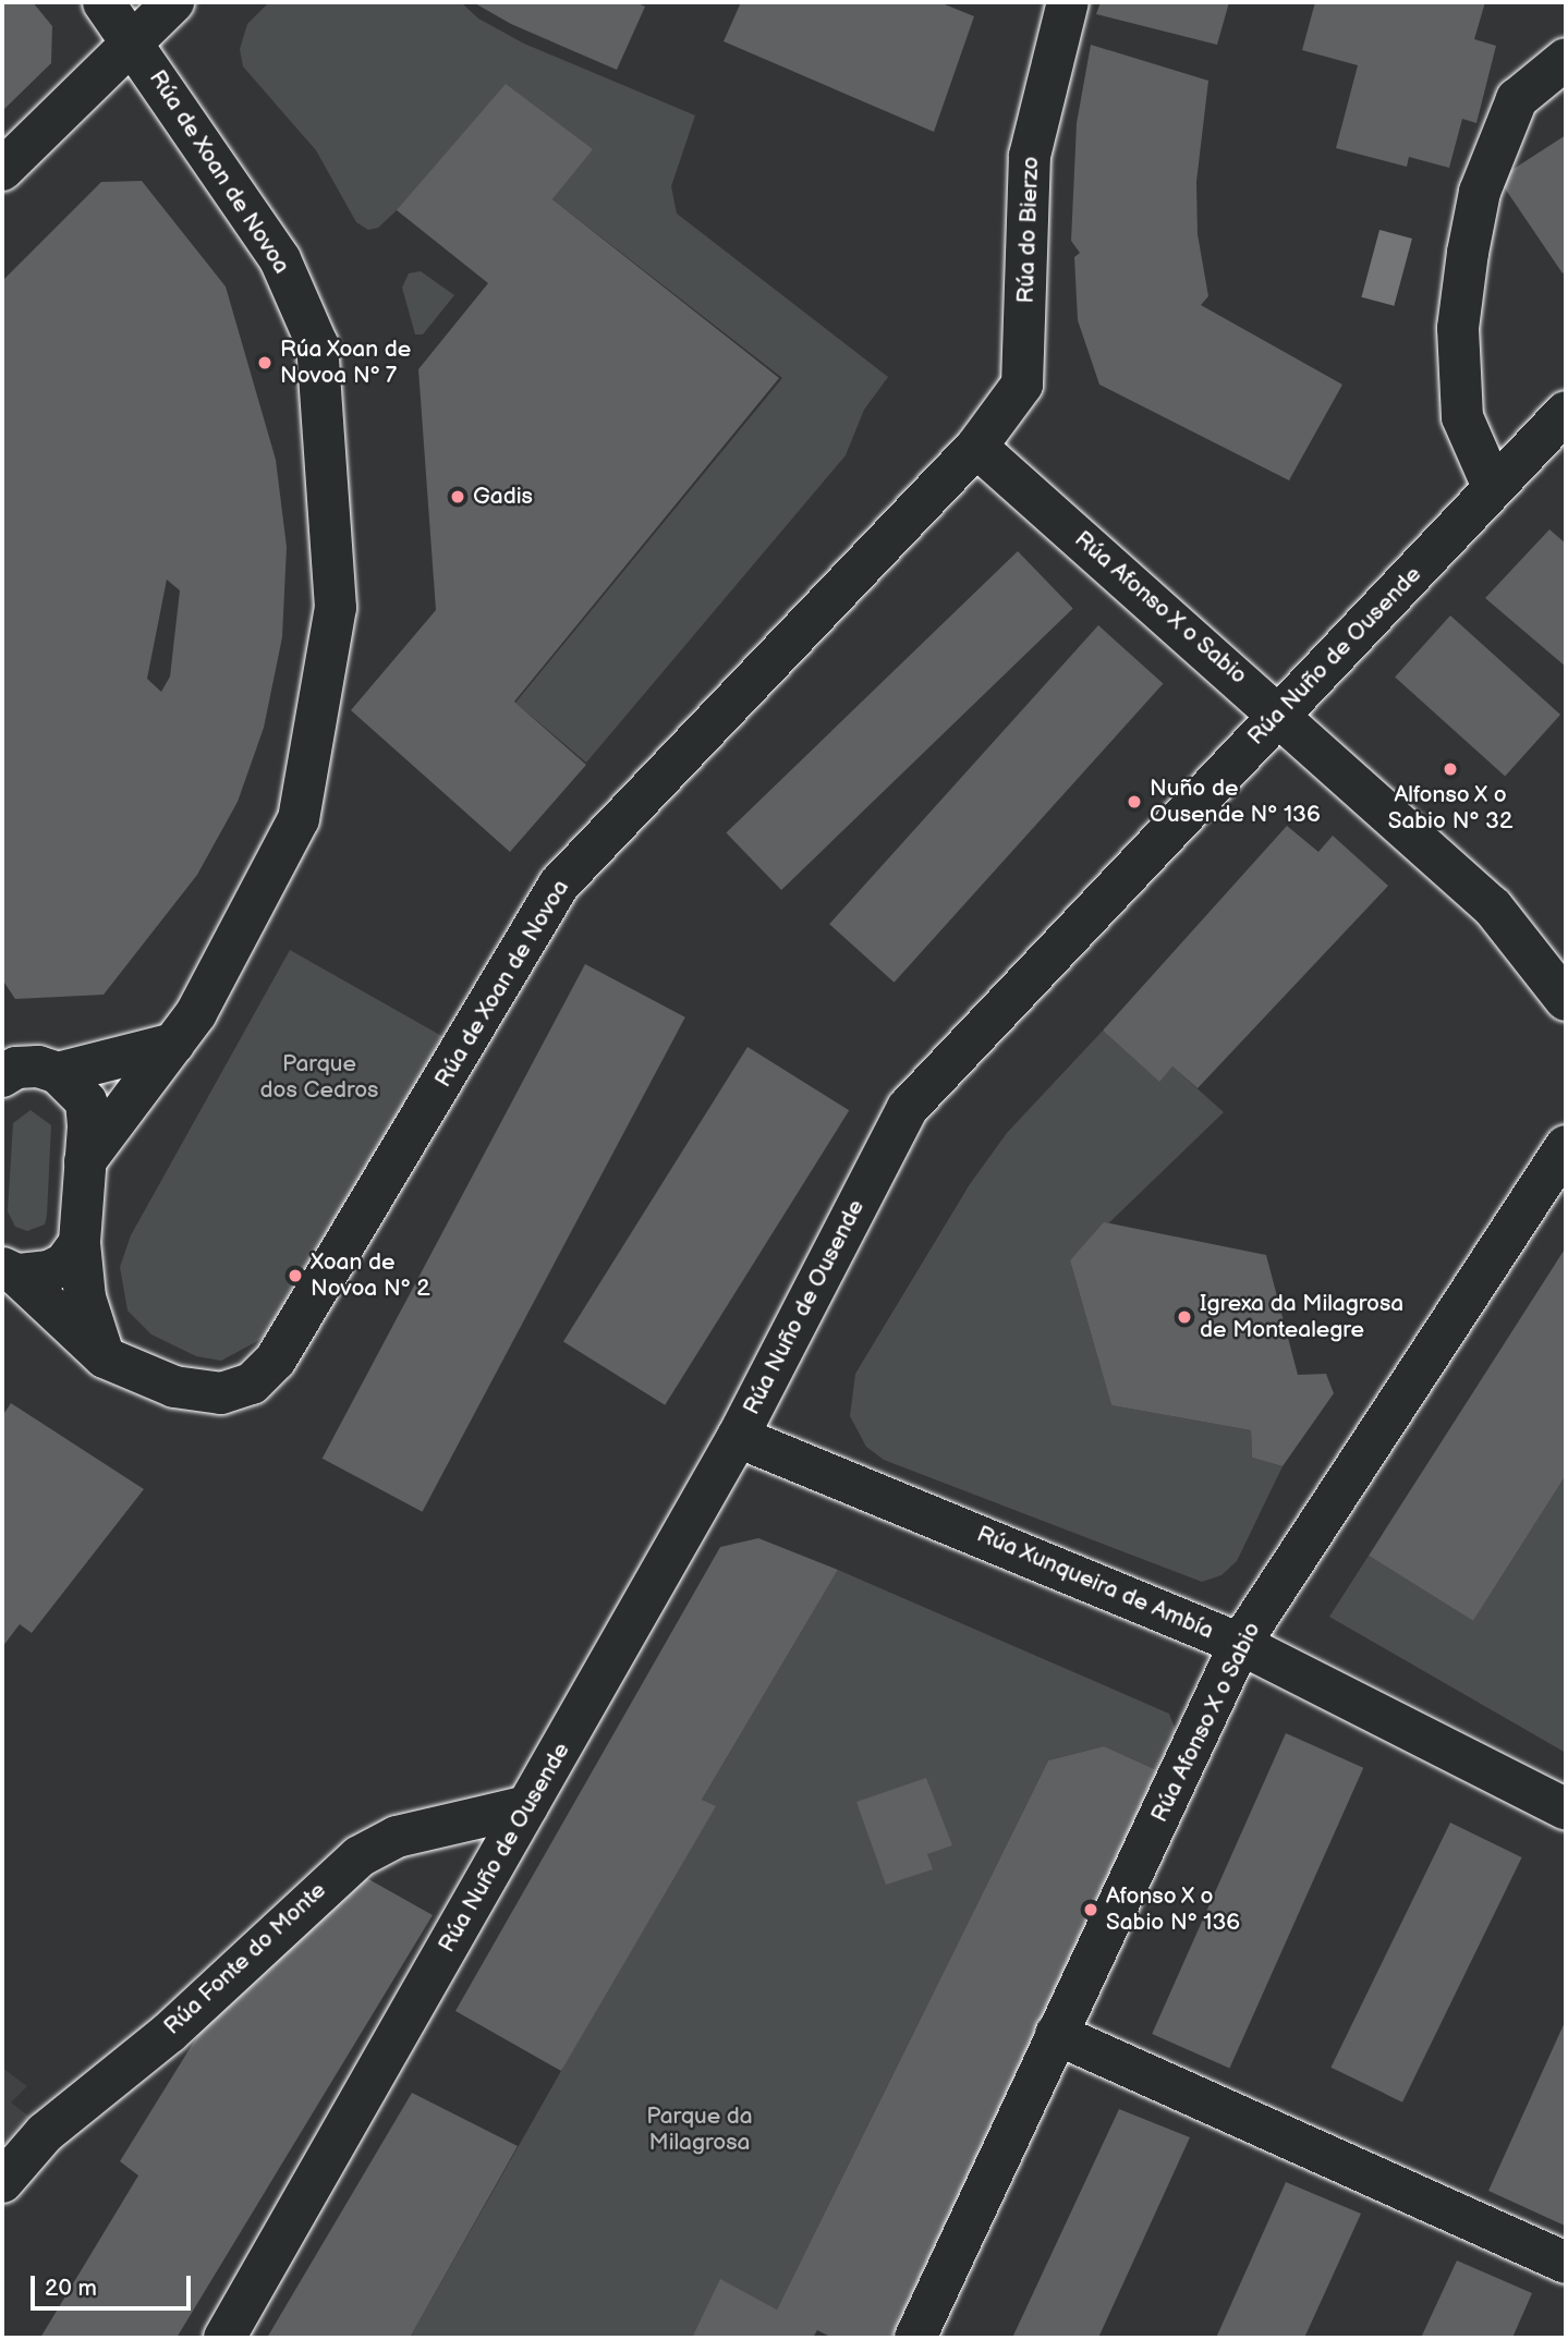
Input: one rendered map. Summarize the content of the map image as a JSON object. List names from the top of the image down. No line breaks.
{"streets":{"street":["Rúa de Xoan de Novoa","Rúa do Bierzo","Rúa Afonso X o Sabio","Rúa Nuño de Ousende","Rúa Xunqueira de Ambía","Rúa Fonte do Monte"]},"crossings":[["Rúa de Xoan de Novoa","Rúa do Bierzo"],["Rúa de Xoan de Novoa","Rúa Afonso X o Sabio"],["Rúa do Bierzo","Rúa Afonso X o Sabio"],["Rúa Afonso X o Sabio","Rúa Nuño de Ousende"],["Rúa Afonso X o Sabio","Rúa Xunqueira de Ambía"],["Rúa Nuño de Ousende","Rúa Xunqueira de Ambía"],["Rúa Nuño de Ousende","Rúa Fonte do Monte"]],"parks":["Parque dos Cedros","Parque da Milagrosa"],"places":["Rúa Xoan de Novoa Nº 7","Gadis","Alfonso X o Sabio Nº 32","Nuño de Ousende Nº 136","Xoan de Novoa Nº 2","Igrexa da Milagrosa de Montealegre","Afonso X o Sabio Nº 136"],"scale_bar":"20 m"}
